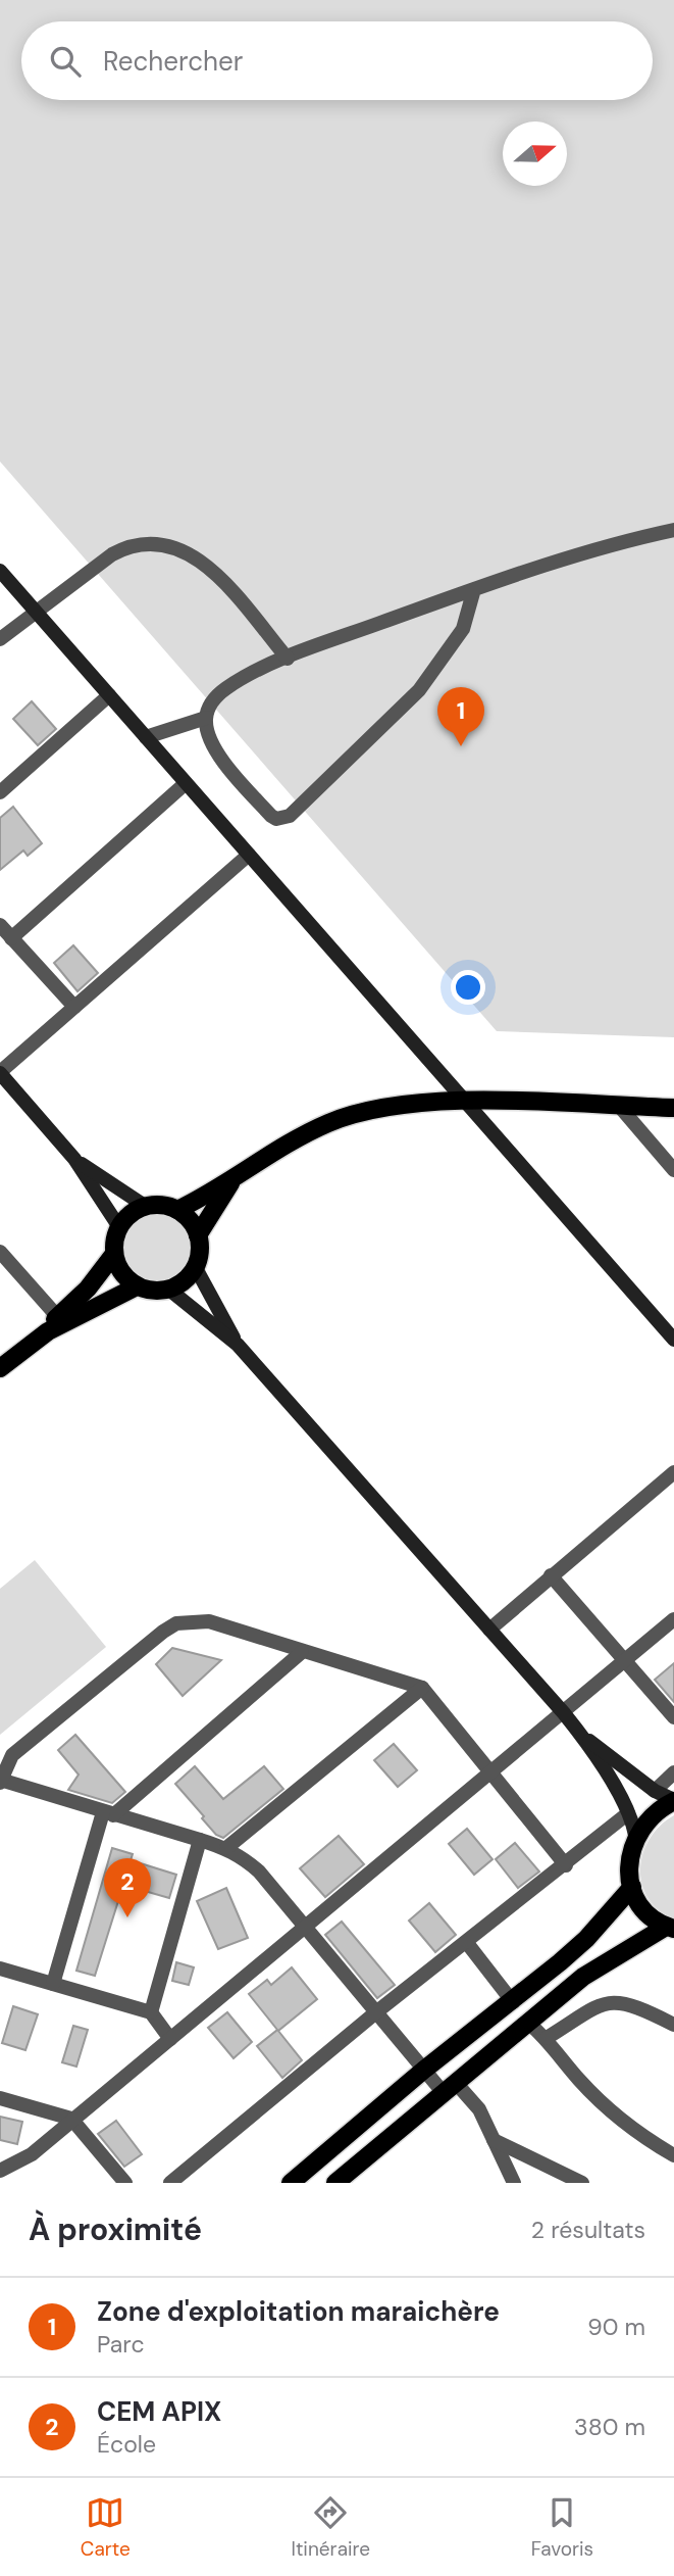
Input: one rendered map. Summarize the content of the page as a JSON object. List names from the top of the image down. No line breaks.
{"north":"right","page":{"search":"Rechercher","pins":["1","2"],"heading":["À proximité","2 résultats"],"list":[{"mark":"1","name":"Zone d'exploitation maraichère","note":"Parc","value":"90 m"},{"mark":"2","name":"CEM APIX","note":"École","value":"380 m"}],"nav":["Carte","Itinéraire","Favoris"]}}
